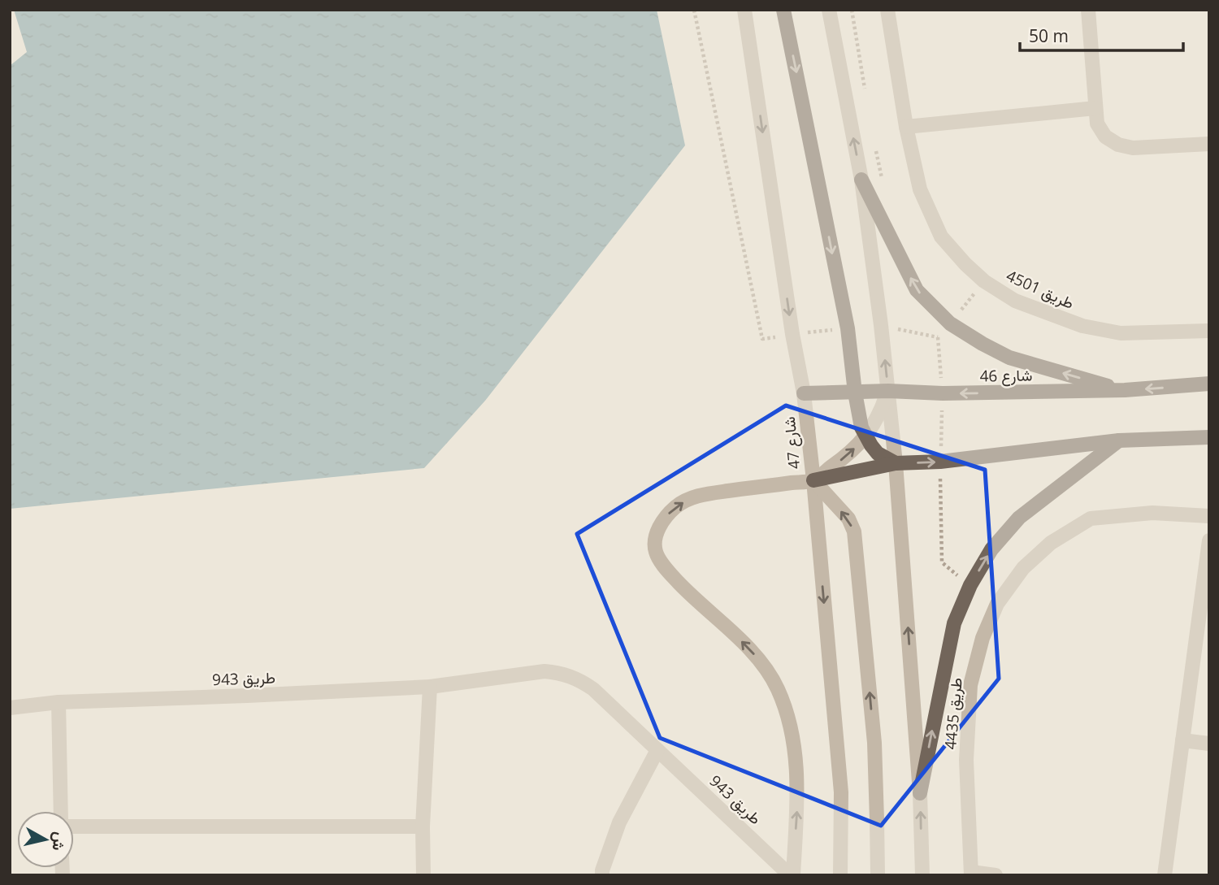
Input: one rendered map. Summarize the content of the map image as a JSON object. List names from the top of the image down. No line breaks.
{"streets":{"main road":["شارع 46"],"street":["طريق 4501","شارع 47","طريق 943","طريق 4435"]},"crossings":[["شارع 46","شارع 47"]],"scale_bar":"50 m","north":"right"}
